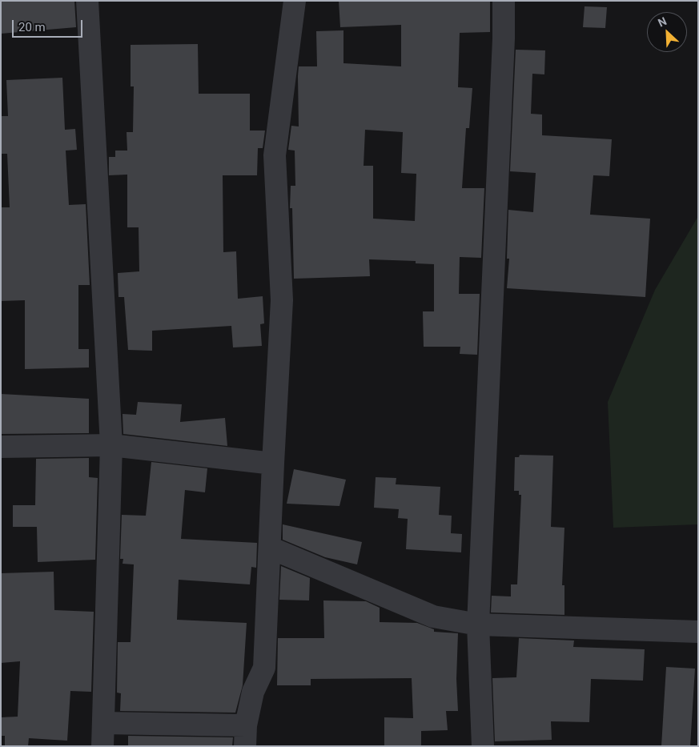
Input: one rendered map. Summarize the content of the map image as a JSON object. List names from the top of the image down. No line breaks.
{"scale_bar":"20 m","north":"top left"}
